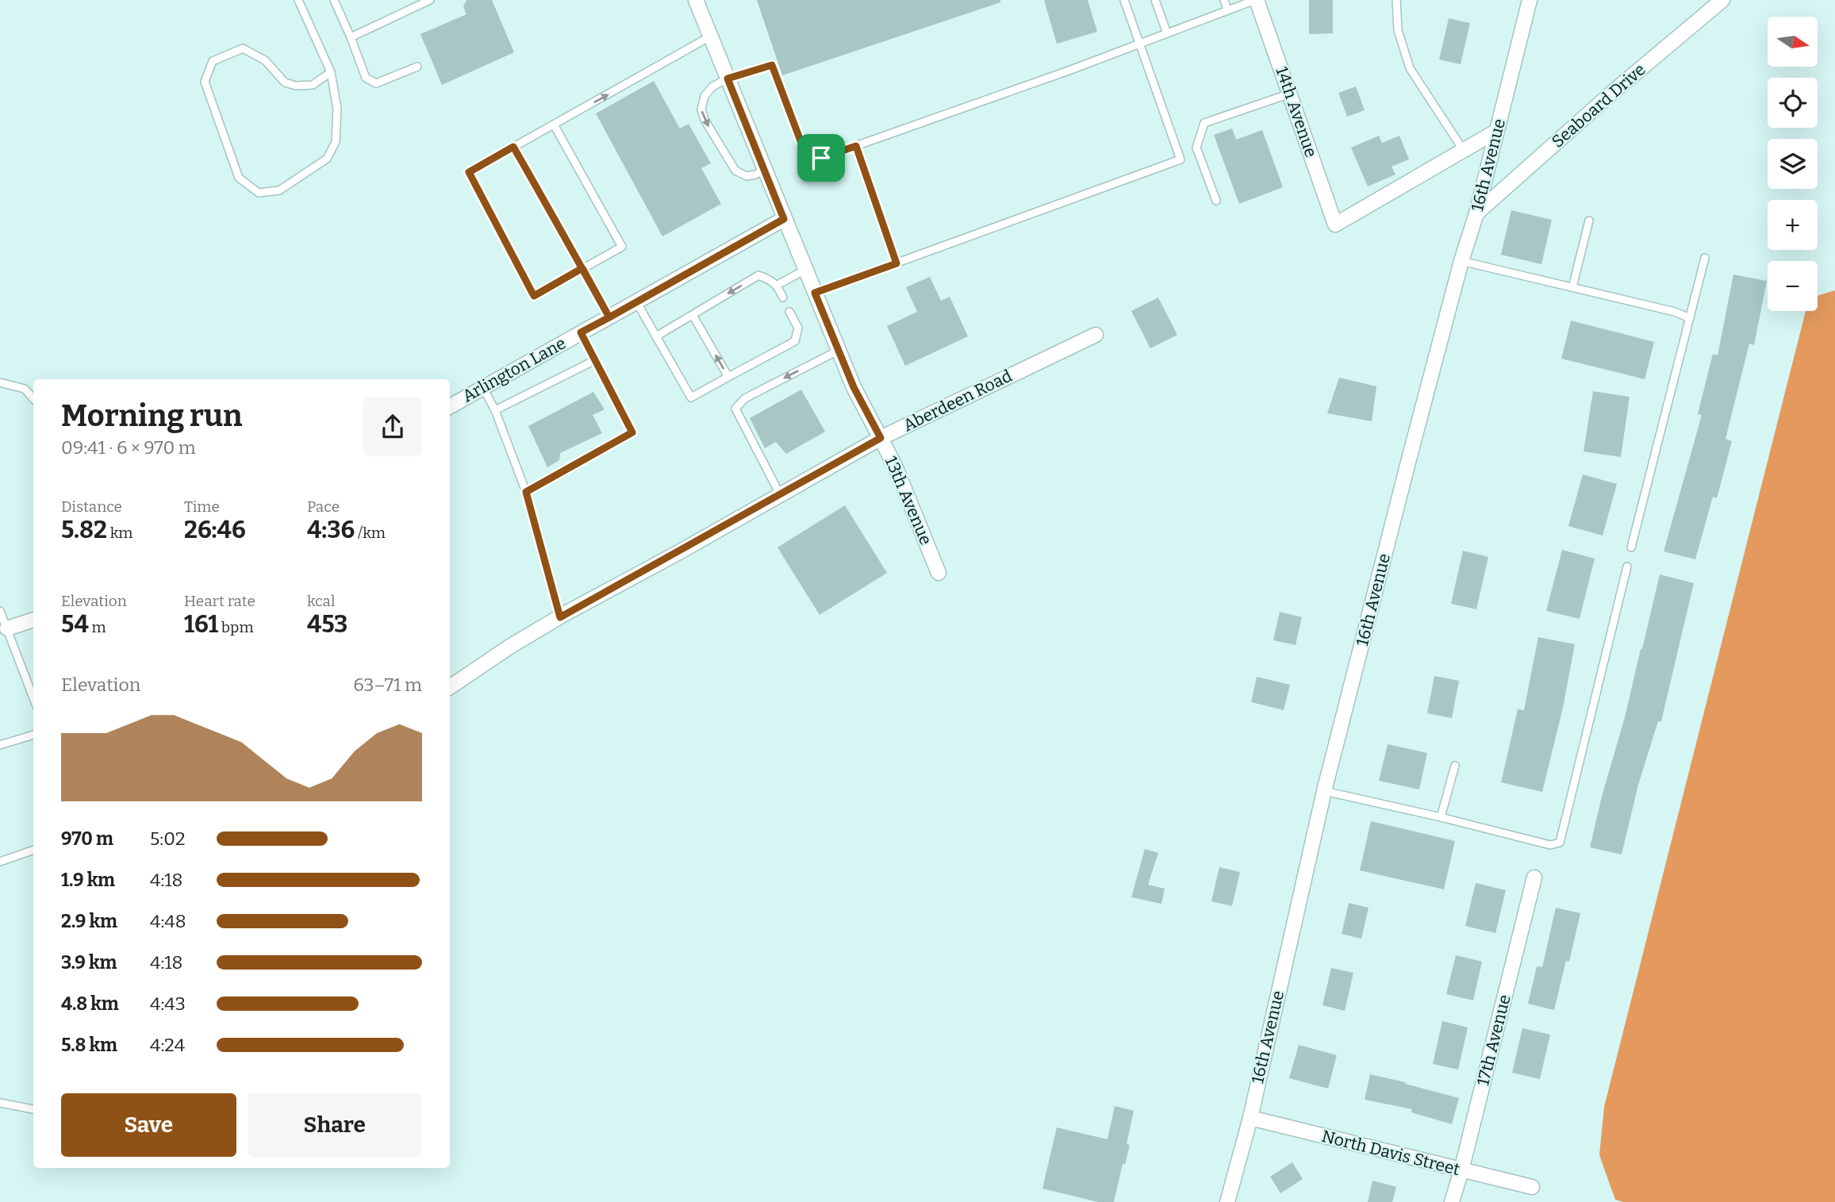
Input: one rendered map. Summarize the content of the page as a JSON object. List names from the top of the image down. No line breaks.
{"streets":{"street":["Seaboard Drive","14th Avenue","16th Avenue","Arlington Lane","Aberdeen Road","13th Avenue","17th Avenue","North Davis Street"]},"crossings":[["Seaboard Drive","16th Avenue"],["16th Avenue","North Davis Street"],["Arlington Lane","13th Avenue"],["Aberdeen Road","13th Avenue"],["17th Avenue","North Davis Street"]],"north":"right","page":{"map_buttons":["+","−"],"heading":["Morning run","09:41 · 6 × 970 m"],"stats":[["Distance","5.82 km"],["Time","26:46"],["Pace","4:36 /km"],["Elevation","54 m"],["Heart rate","161 bpm"],["kcal","453"]],"chart":["Elevation","63–71 m"],"list":[{"name":"970 m","note":"5:02"},{"name":"1.9 km","note":"4:18"},{"name":"2.9 km","note":"4:48"},{"name":"3.9 km","note":"4:18"},{"name":"4.8 km","note":"4:43"},{"name":"5.8 km","note":"4:24"}],"buttons":["Save","Share"]}}
